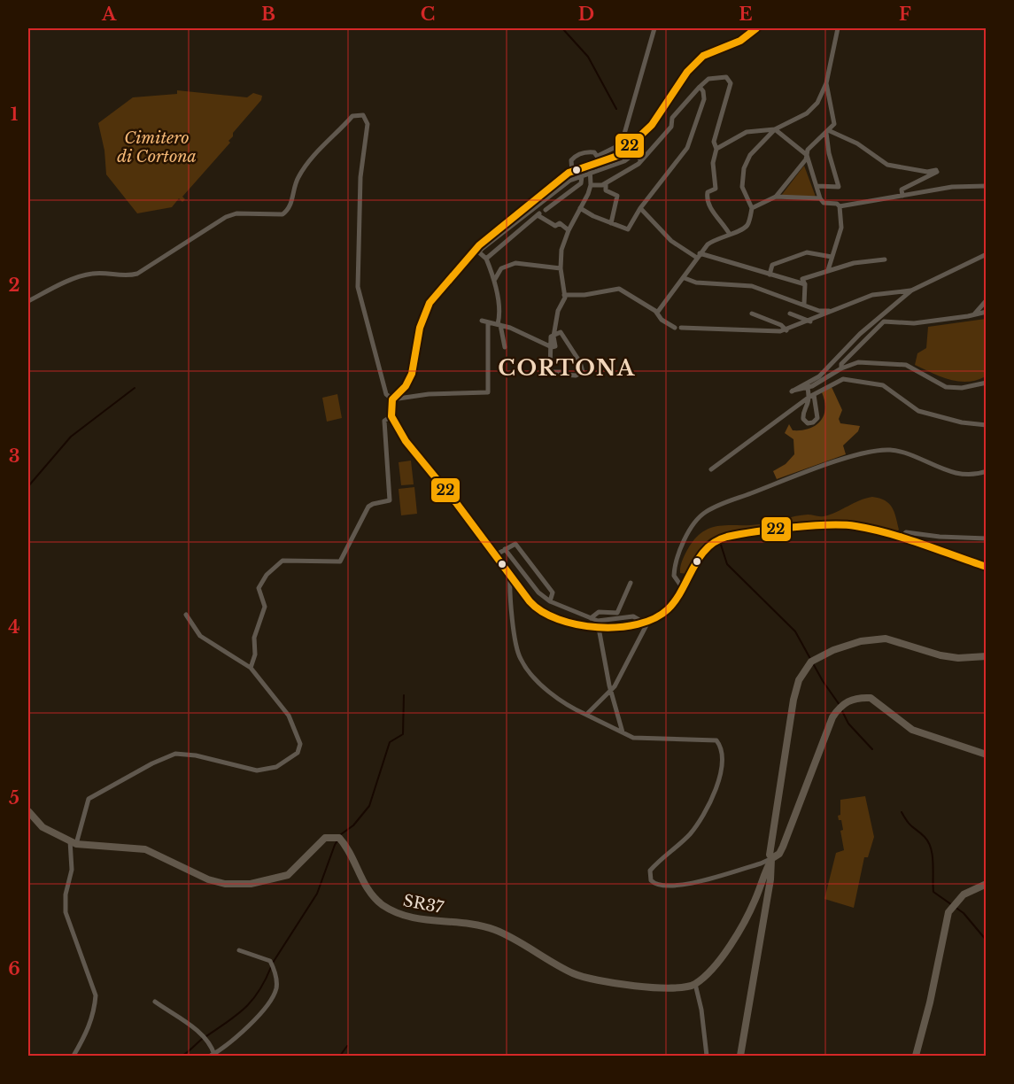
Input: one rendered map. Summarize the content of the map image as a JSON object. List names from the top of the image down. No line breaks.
{"streets":{"main road":["SR37"]},"districts":["CORTONA"],"parks":["Cimitero di Cortona"],"lines":["transit line 22"],"grid":{"columns":["A","B","C","D","E","F"],"rows":["1","2","3","4","5","6"]}}
